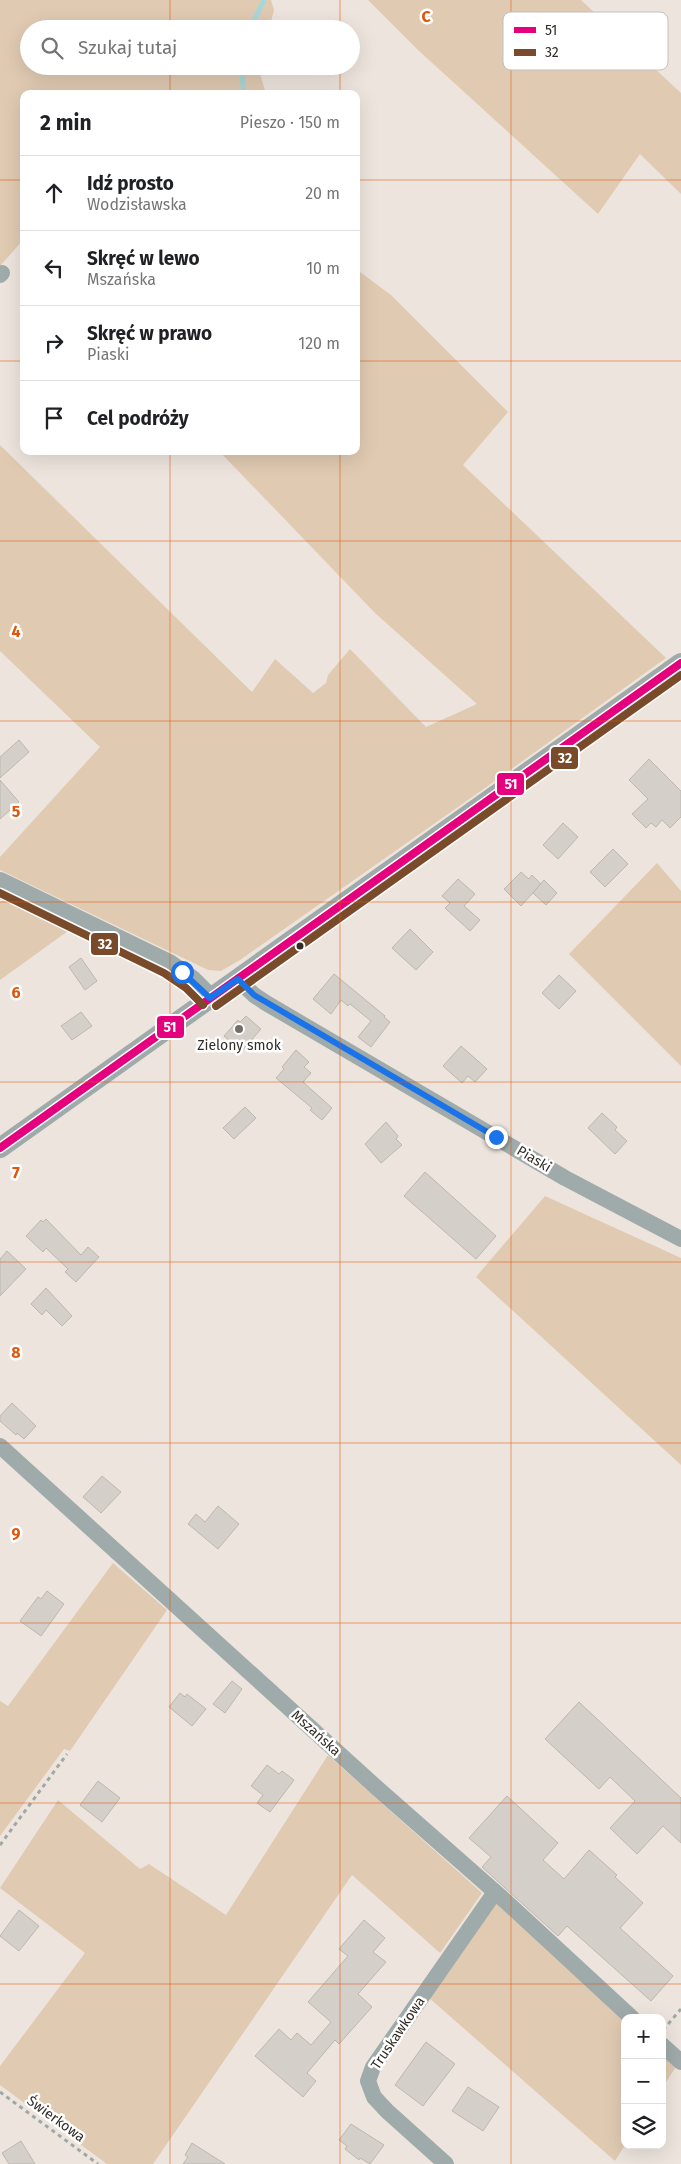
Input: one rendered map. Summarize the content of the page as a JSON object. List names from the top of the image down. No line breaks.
{"streets":{"street":["Piaski","Mszańska","Truskawkowa"],"path":["Świerkowa"]},"crossings":[["Mszańska","Truskawkowa"]],"places":["Zielony smok"],"lines":["transit line 51","transit line 32"],"legend":["51","32"],"page":{"search":"Szukaj tutaj","heading":["2 min","Pieszo · 150 m"],"list":[["Idź prosto","Wodzisławska","20 m"],["Skręć w lewo","Mszańska","10 m"],["Skręć w prawo","Piaski","120 m"],"Cel podróży"],"map_buttons":["+","−"]},"grid":{"columns":["C"],"rows":["4","5","6","7","8","9"]}}
